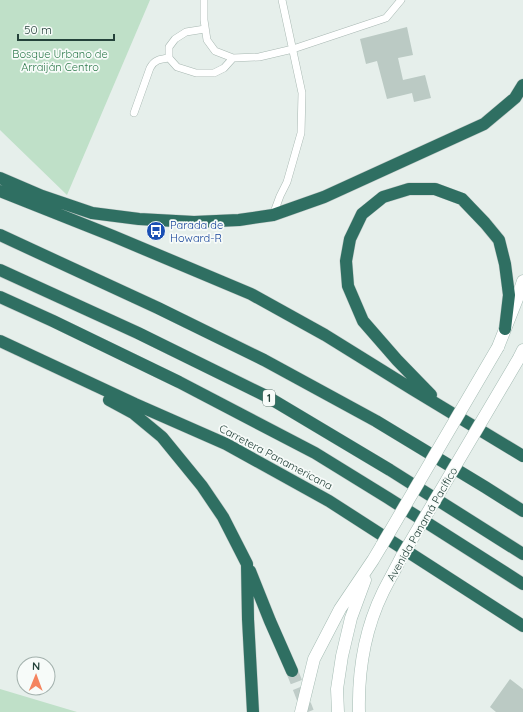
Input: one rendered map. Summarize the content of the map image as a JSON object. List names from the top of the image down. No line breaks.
{"streets":{"highway":["1","Carretera Panamericana"],"main road":["Avenida Panamá Pacífico"]},"parks":["Bosque Urbano de Arraiján Centro"],"places":{"bus stop":["Parada de Howard-R"]},"scale_bar":"50 m","north":"top"}
